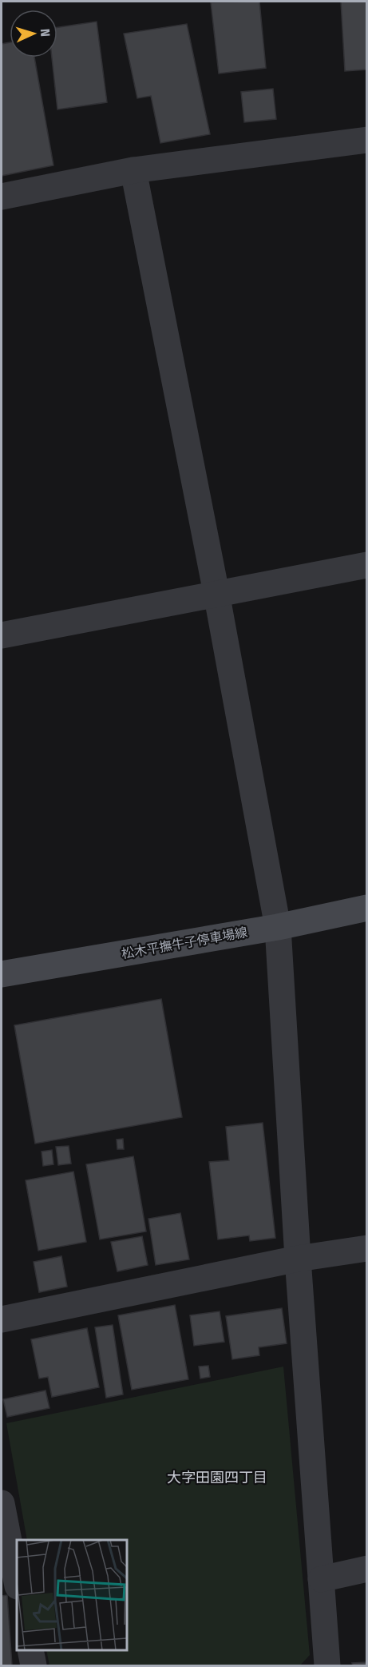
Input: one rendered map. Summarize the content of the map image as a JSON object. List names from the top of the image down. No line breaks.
{"streets":{"main road":["松木平撫牛子停車場線"]},"districts":["大字田園四丁目"],"north":"right"}
